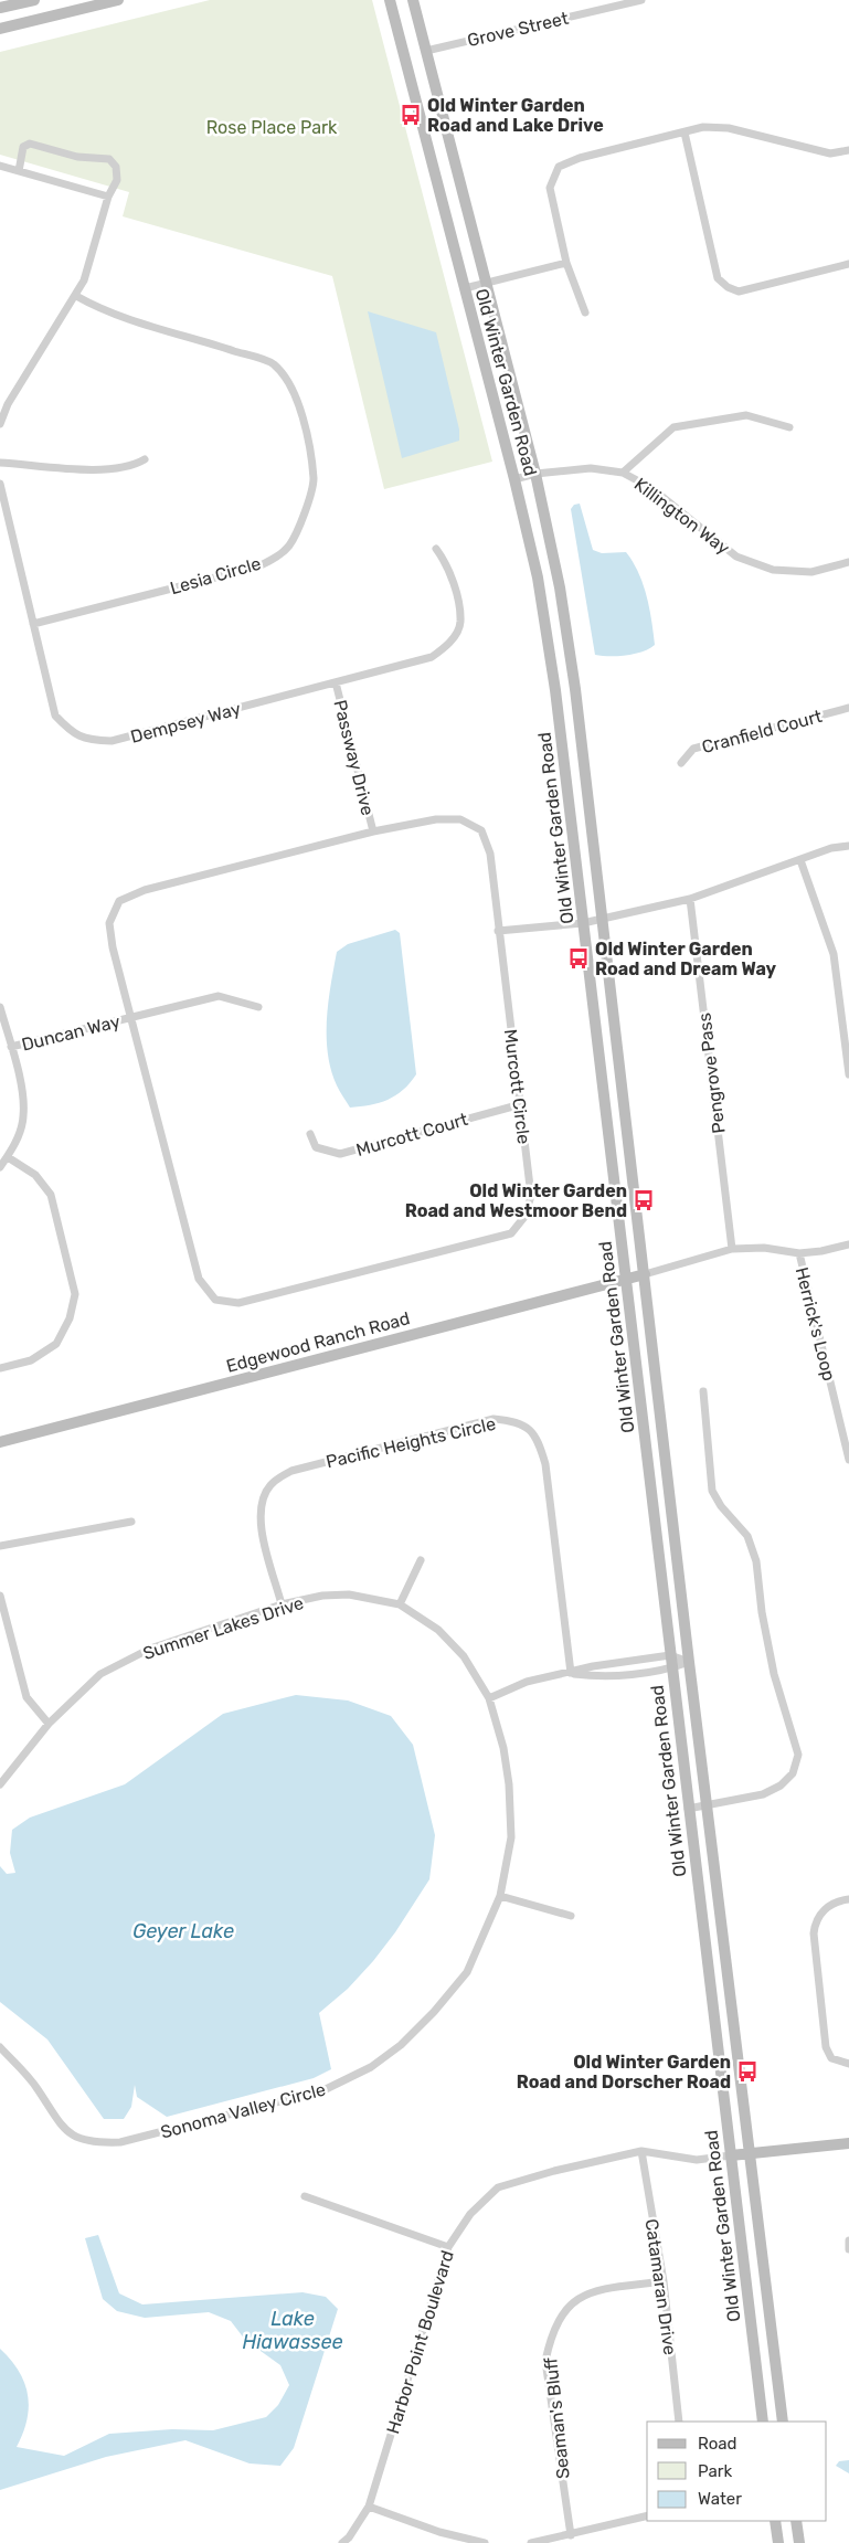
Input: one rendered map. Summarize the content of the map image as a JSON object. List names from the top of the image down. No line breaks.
{"streets":{"main road":["Old Winter Garden Road","Edgewood Ranch Road"],"street":["Grove Street","Killington Way","Lesia Circle","Dempsey Way","Cranfield Court","Passway Drive","Duncan Way","Pengrove Pass","Murcott Circle","Murcott Court","Herrick's Loop","Pacific Heights Circle","Summer Lakes Drive","Sonoma Valley Circle","Catamaran Drive","Harbor Point Boulevard","Seaman's Bluff"]},"crossings":[["Grove Street","Old Winter Garden Road"],["Old Winter Garden Road","Killington Way"],["Old Winter Garden Road","Edgewood Ranch Road"],["Old Winter Garden Road","Harbor Point Boulevard"],["Lesia Circle","Dempsey Way"],["Dempsey Way","Passway Drive"],["Passway Drive","Murcott Circle"],["Duncan Way","Murcott Circle"],["Murcott Circle","Murcott Court"],["Pacific Heights Circle","Summer Lakes Drive"],["Summer Lakes Drive","Sonoma Valley Circle"],["Catamaran Drive","Harbor Point Boulevard"],["Catamaran Drive","Seaman's Bluff"]],"water":["Geyer Lake","Lake Hiawassee"],"parks":["Rose Place Park"],"places":{"bus stop":["Old Winter Garden Road and Lake Drive","Old Winter Garden Road and Dream Way","Old Winter Garden Road and Westmoor Bend","Old Winter Garden Road and Dorscher Road"]},"legend":["Road","Park","Water"]}
